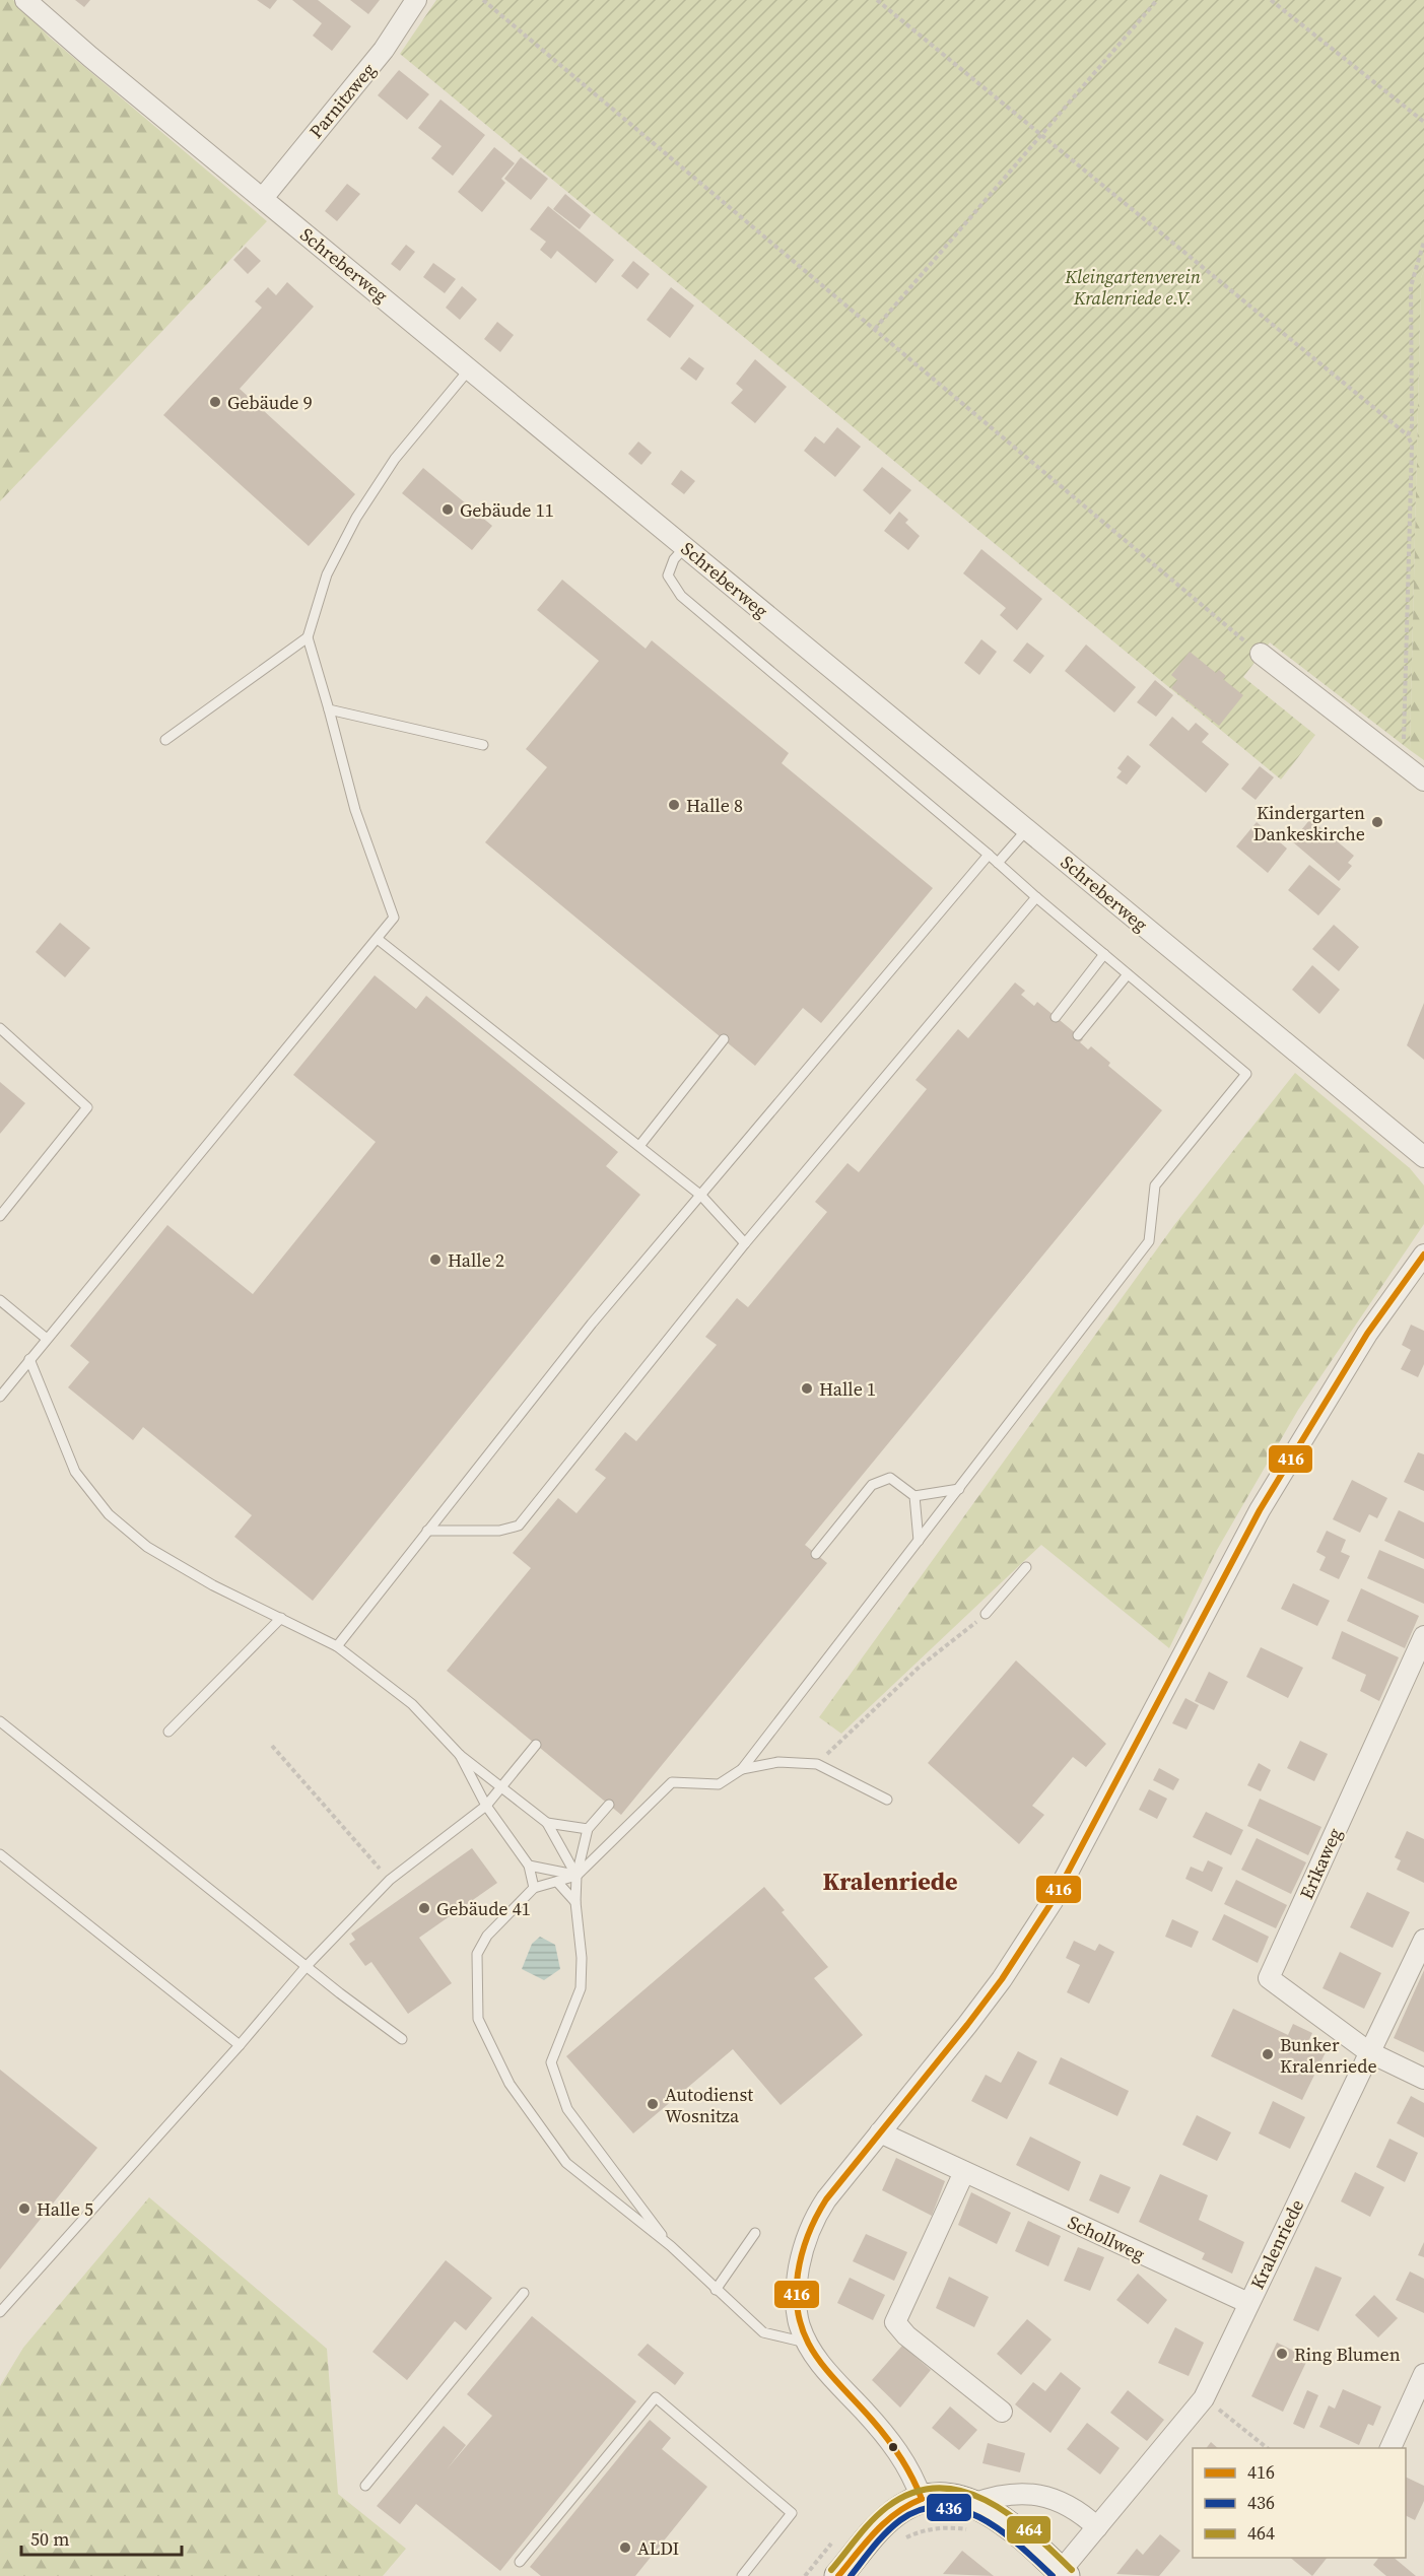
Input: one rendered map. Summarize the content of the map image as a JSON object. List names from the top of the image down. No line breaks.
{"streets":{"street":["Parnitzweg","Schreberweg","Erikaweg","Schollweg","Kralenriede"]},"crossings":[["Parnitzweg","Schreberweg"],["Erikaweg","Kralenriede"],["Schollweg","Kralenriede"]],"districts":["Kralenriede"],"parks":["Kleingartenverein Kralenriede e.V."],"places":["Gebäude 9","Gebäude 11","Halle 8","Kindergarten Dankeskirche","Halle 2","Halle 1","Gebäude 41","Bunker Kralenriede","Autodienst Wosnitza","Halle 5","Ring Blumen","ALDI"],"lines":["transit line 416","transit line 464","transit line 436"],"legend":["416","436","464"],"scale_bar":"50 m"}
